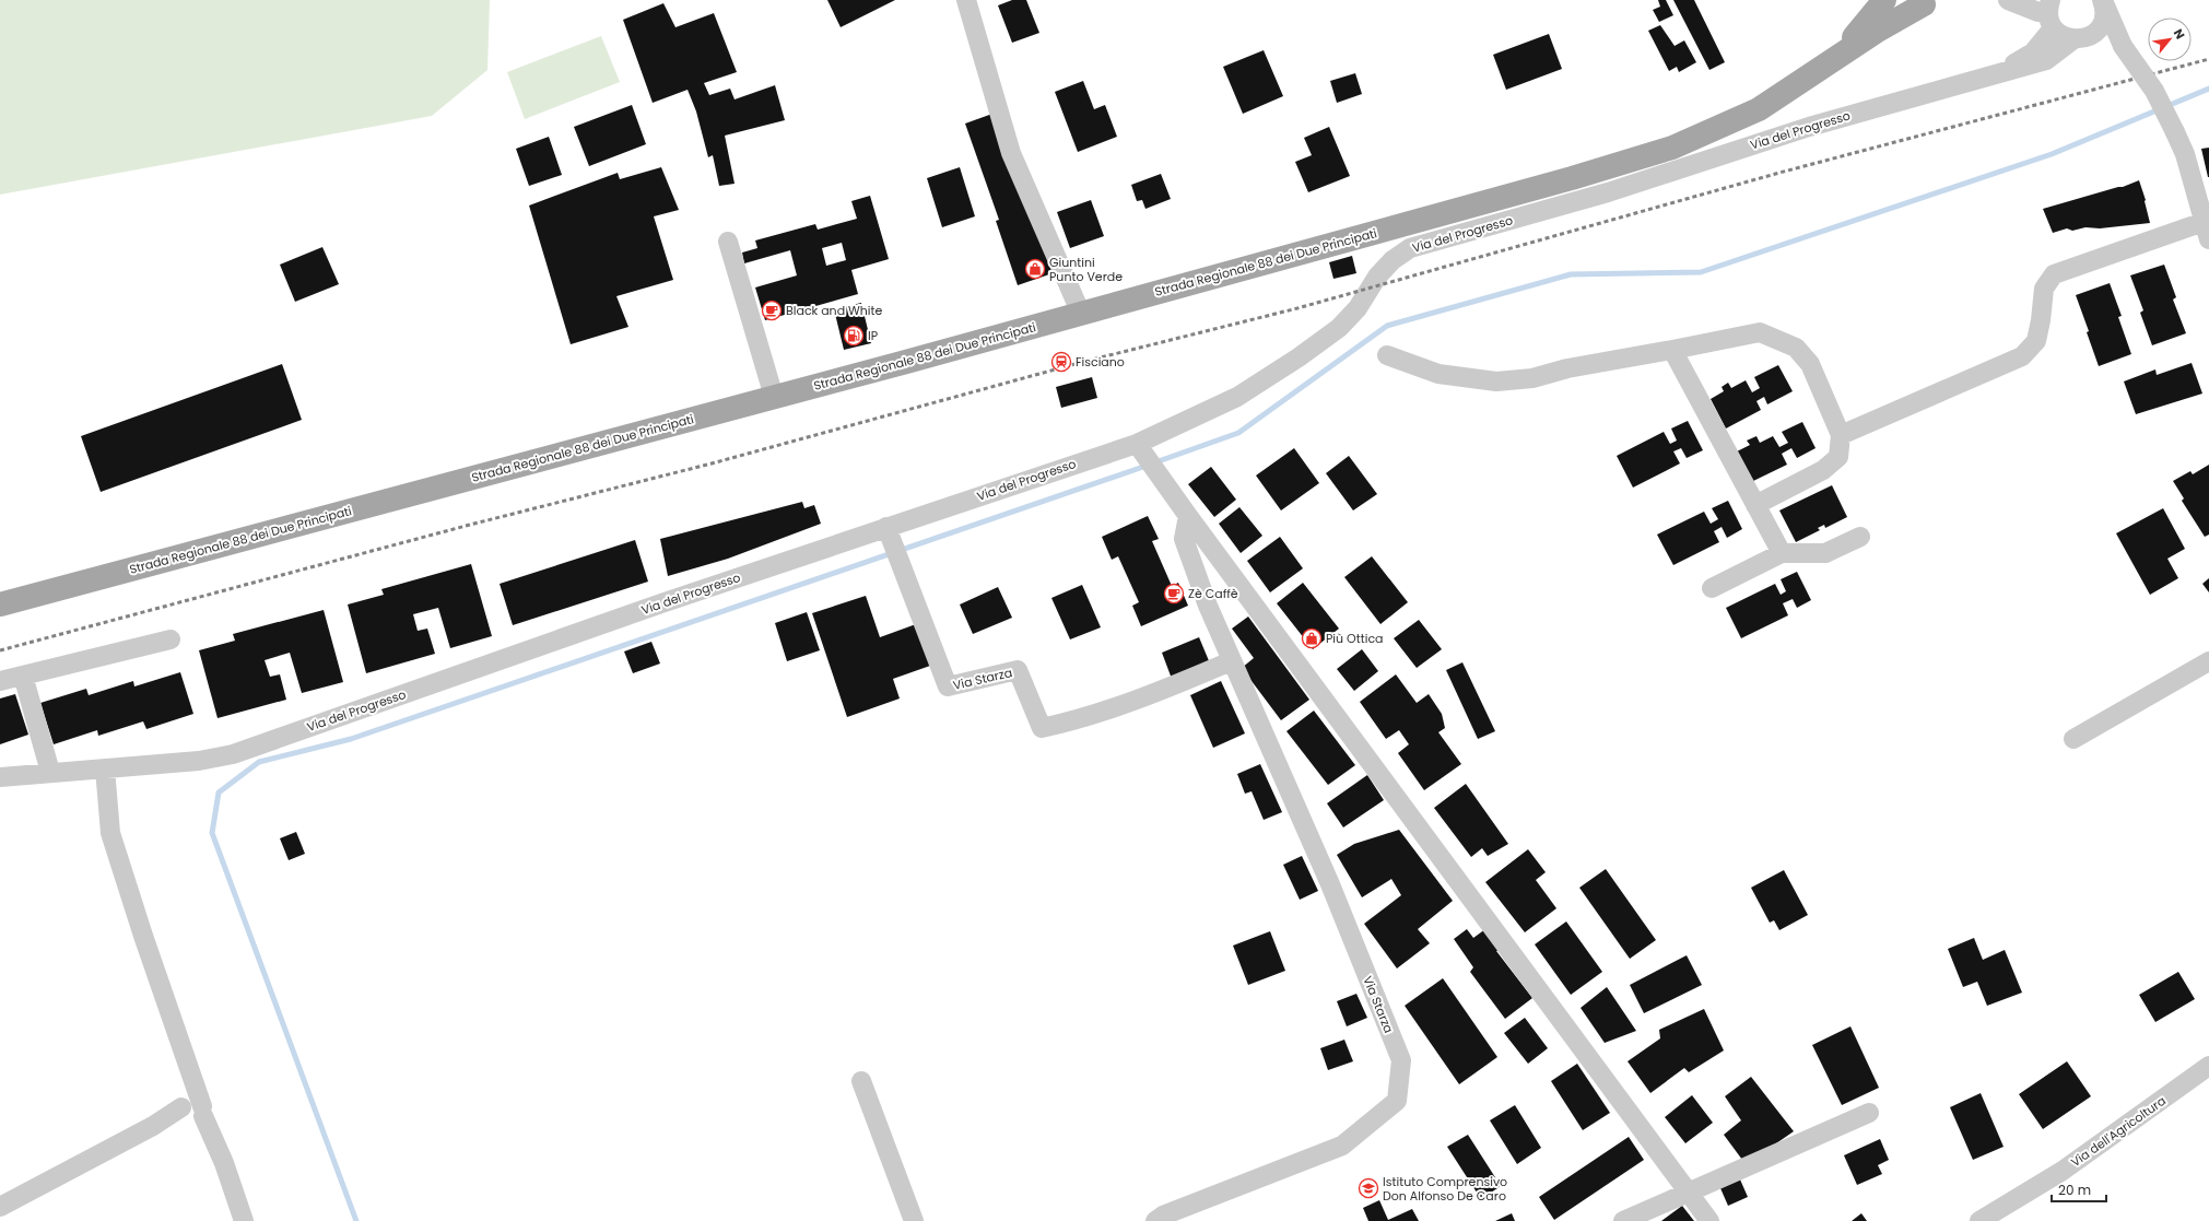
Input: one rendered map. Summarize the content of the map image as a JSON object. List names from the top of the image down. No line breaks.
{"streets":{"main road":["Strada Regionale 88 dei Due Principati"],"street":["Via del Progresso","Via Starza","Via dell'Agricoltura"]},"crossings":[["Via del Progresso","Via Starza"]],"places":{"shop":["Giuntini Punto Verde","Più Ottica"],"cafe":["Black and White","Zè Caffè"],"fuel station":["IP"],"station":["Fisciano"],"school or university":["Istituto Comprensivo Don Alfonso De Caro"]},"scale_bar":"20 m","north":"top right"}
